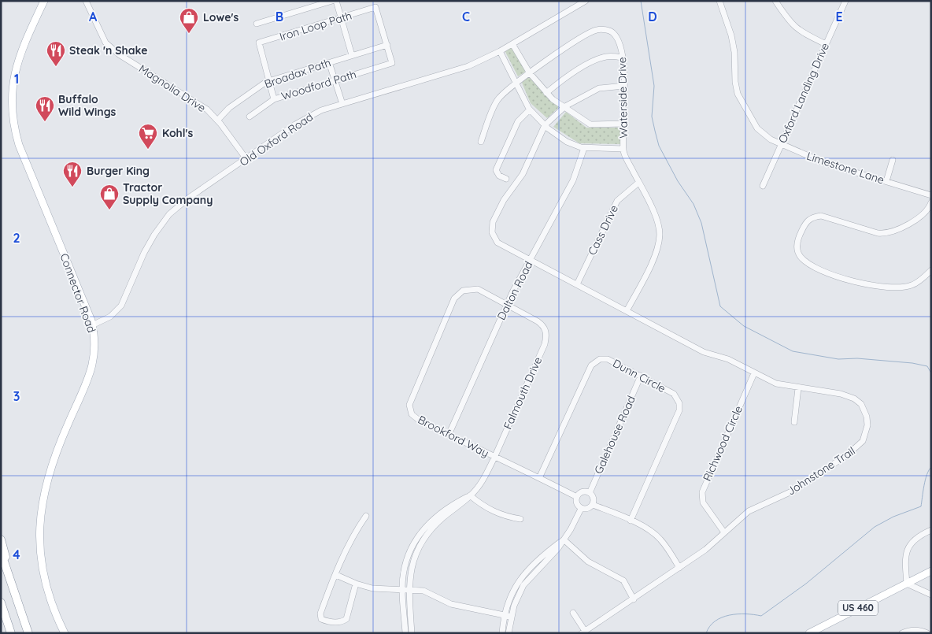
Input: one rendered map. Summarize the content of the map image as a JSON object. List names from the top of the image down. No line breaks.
{"streets":{"main road":["Connector Road","US 460"],"street":["Iron Loop Path","Broadax Path","Woodford Path","Magnolia Drive","Oxford Landing Drive","Waterside Drive","Old Oxford Road","Limestone Lane","Cass Drive","Dalton Road","Dunn Circle","Falmouth Drive","Galehouse Road","Brookford Way","Richwood Circle","Johnstone Trail"]},"crossings":[["Iron Loop Path","Broadax Path"],["Iron Loop Path","Woodford Path"],["Broadax Path","Magnolia Drive"],["Magnolia Drive","Old Oxford Road"],["Oxford Landing Drive","Limestone Lane"],["Waterside Drive","Cass Drive"],["Waterside Drive","Johnstone Trail"],["Old Oxford Road","Connector Road"],["Cass Drive","Johnstone Trail"],["Dalton Road","Falmouth Drive"],["Dalton Road","Brookford Way"],["Dalton Road","Johnstone Trail"],["Dunn Circle","Galehouse Road"],["Dunn Circle","Brookford Way"],["Falmouth Drive","Brookford Way"],["Galehouse Road","Brookford Way"],["Richwood Circle","Johnstone Trail"]],"places":{"shop":["Lowe's","Tractor Supply Company"],"restaurant":["Steak 'n Shake","Buffalo Wild Wings","Burger King"],"supermarket":["Kohl's"]},"grid":{"columns":["A","B","C","D","E"],"rows":["1","2","3","4"]}}
